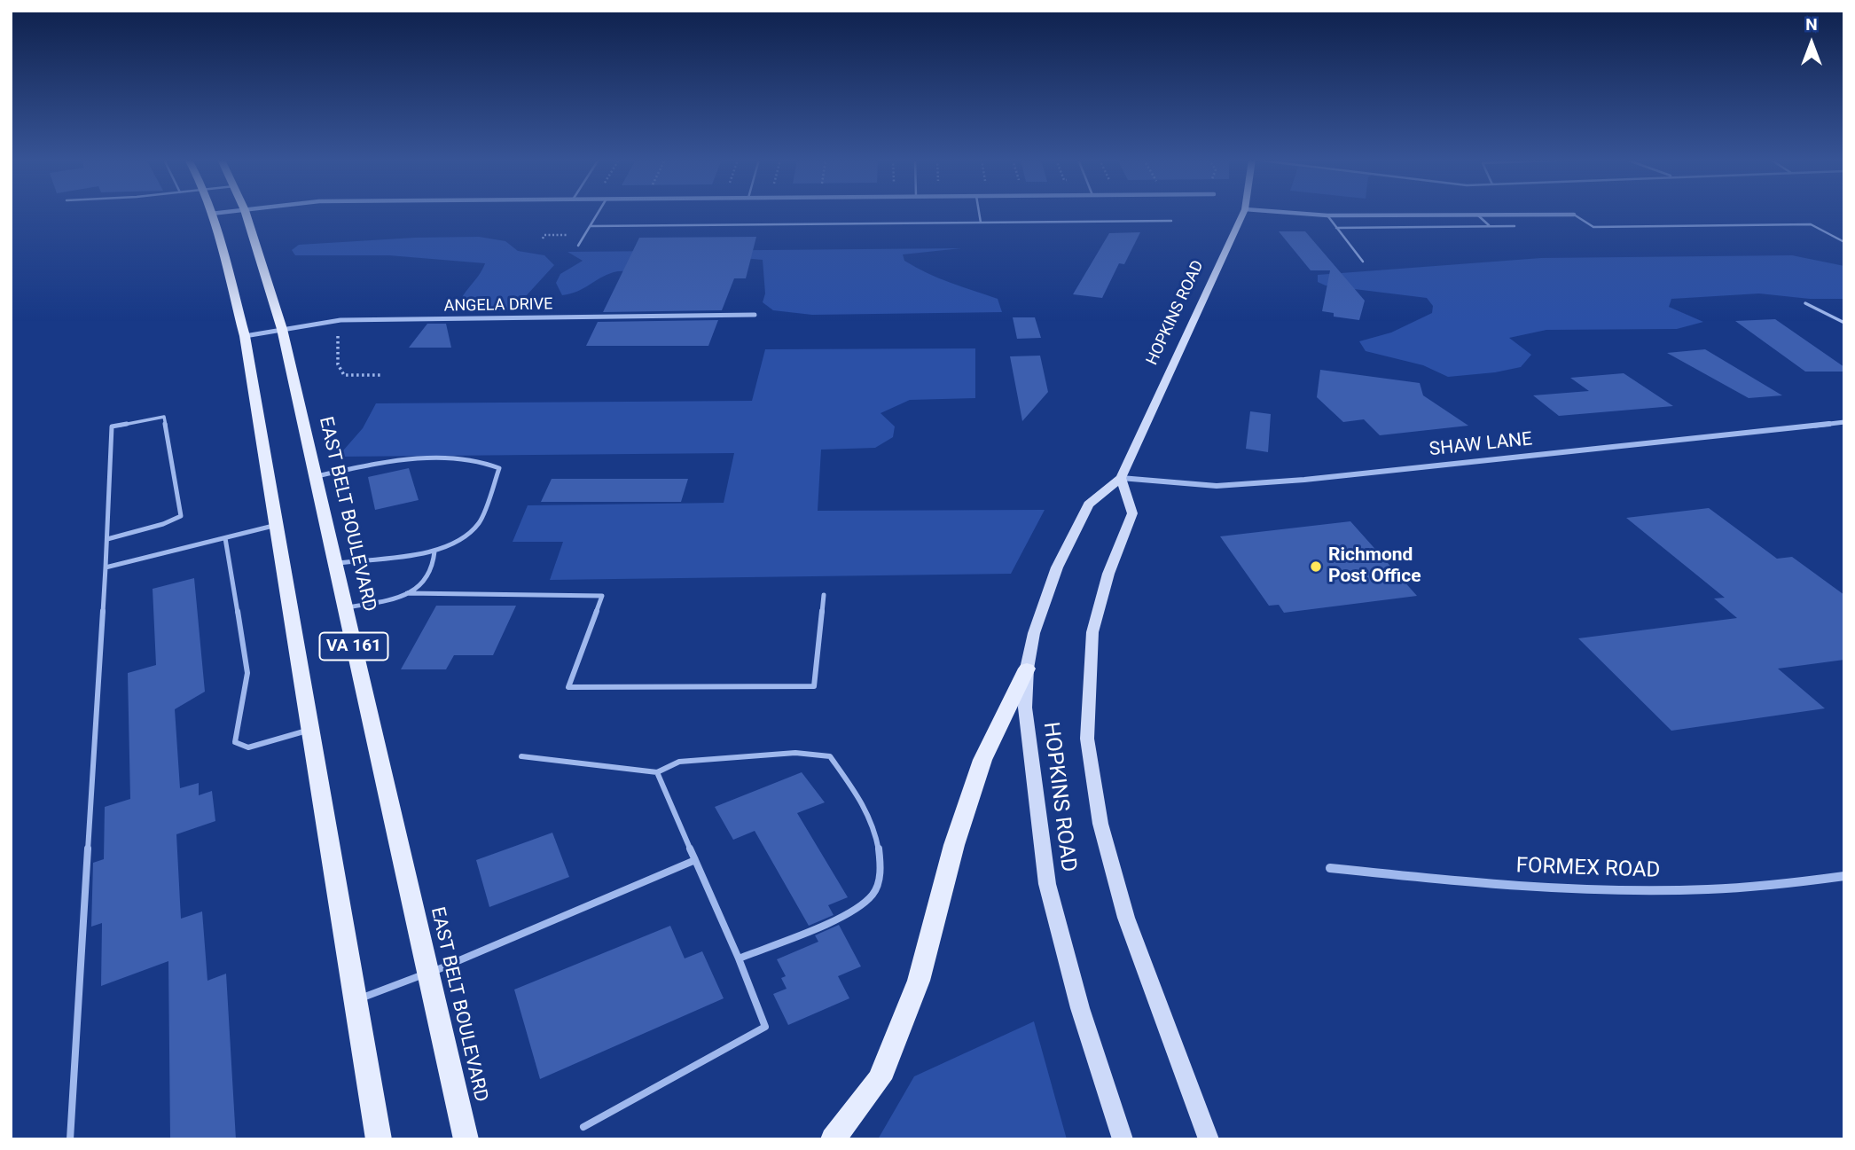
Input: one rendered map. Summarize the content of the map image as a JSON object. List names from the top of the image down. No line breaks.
{"streets":{"main road":["HOPKINS ROAD","EAST BELT BOULEVARD","VA 161"],"street":["ANGELA DRIVE","SHAW LANE","FORMEX ROAD"]},"crossings":[["ANGELA DRIVE","EAST BELT BOULEVARD"],["ANGELA DRIVE","VA 161"],["HOPKINS ROAD","SHAW LANE"]],"places":["Richmond Post Office"],"north":"top"}
